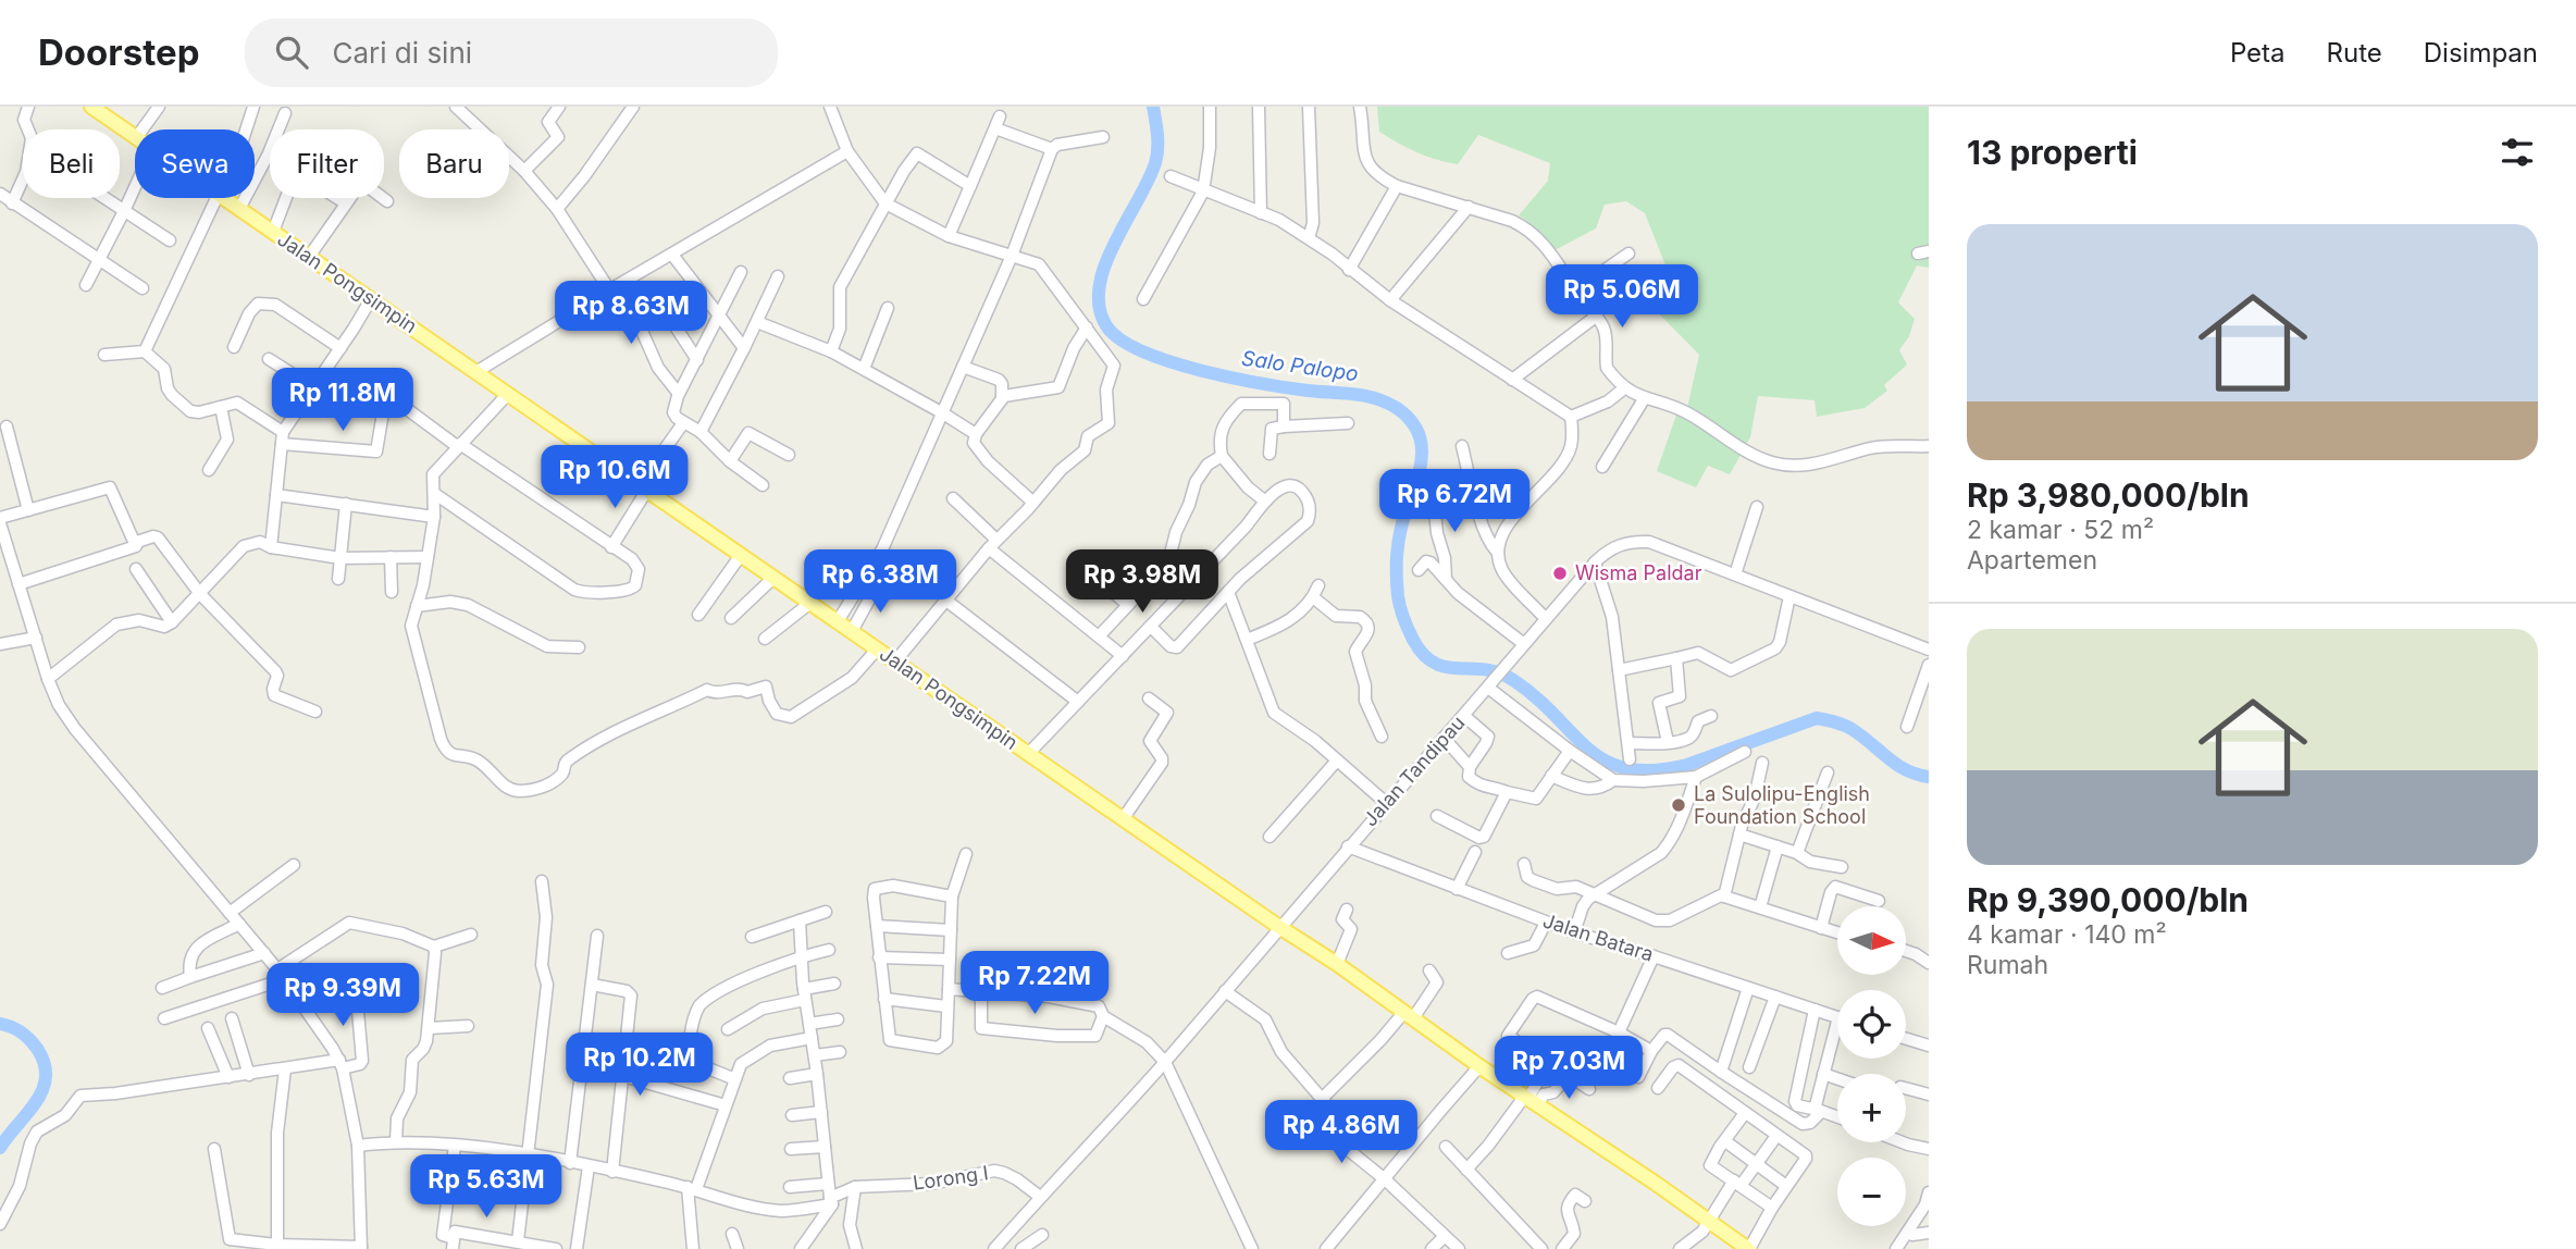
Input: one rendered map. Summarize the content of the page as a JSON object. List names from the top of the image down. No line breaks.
{"streets":{"main road":["Jalan Pongsimpin"],"street":["Jalan Tandipau","Jalan Batara","Lorong I"]},"crossings":[["Jalan Pongsimpin","Jalan Tandipau"],["Jalan Tandipau","Jalan Batara"],["Jalan Tandipau","Lorong I"]],"water":["Salo Palopo"],"places":["Wisma Paldar","La Sulolipu-English Foundation School"],"north":"right","page":{"header":"Doorstep","search":"Cari di sini","nav":["Peta","Rute","Disimpan"],"heading":"13 properti","chip":["Beli","Sewa","Filter","Baru"],"list":[{"name":"Rp 3,980,000/bln","note":"2 kamar · 52 m² · Apartemen"},{"name":"Rp 9,390,000/bln","note":"4 kamar · 140 m² · Rumah"}],"price":["Rp 5.06M","Rp 8.63M","Rp 11.8M","Rp 10.6M","Rp 6.72M","Rp 6.38M","Rp 3.98M","Rp 7.22M","Rp 9.39M","Rp 10.2M","Rp 7.03M","Rp 4.86M","Rp 5.63M"],"map_buttons":["+","−"]}}
